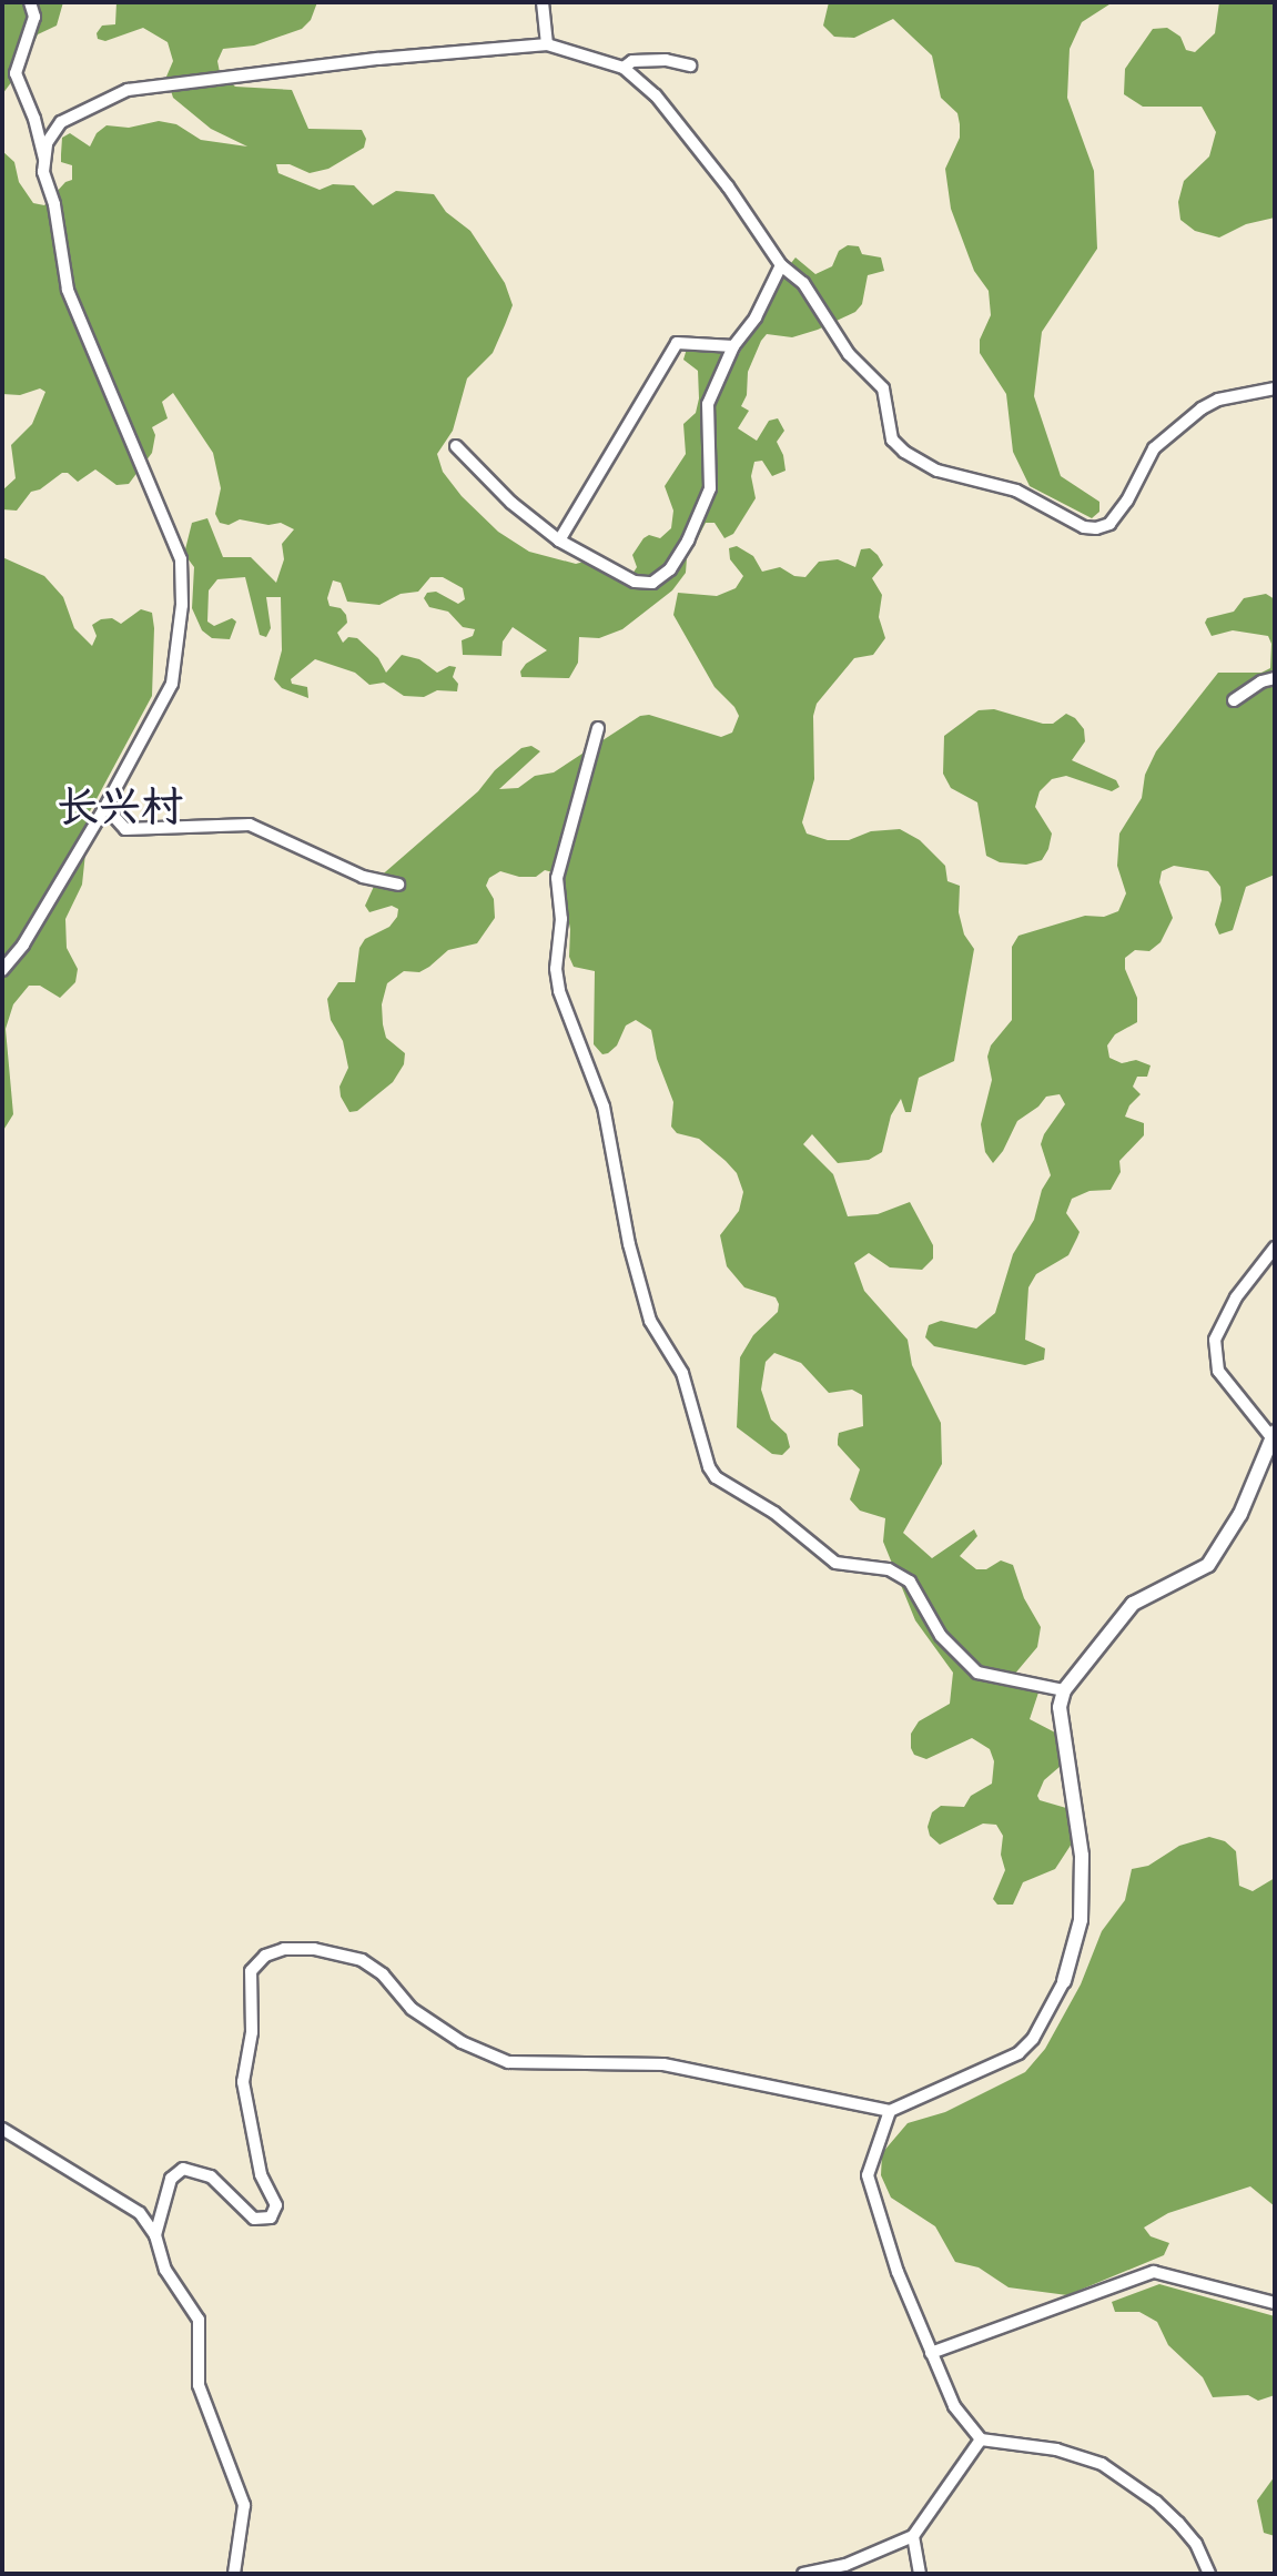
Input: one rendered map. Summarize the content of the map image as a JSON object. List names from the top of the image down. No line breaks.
{"districts":["长兴村"]}
